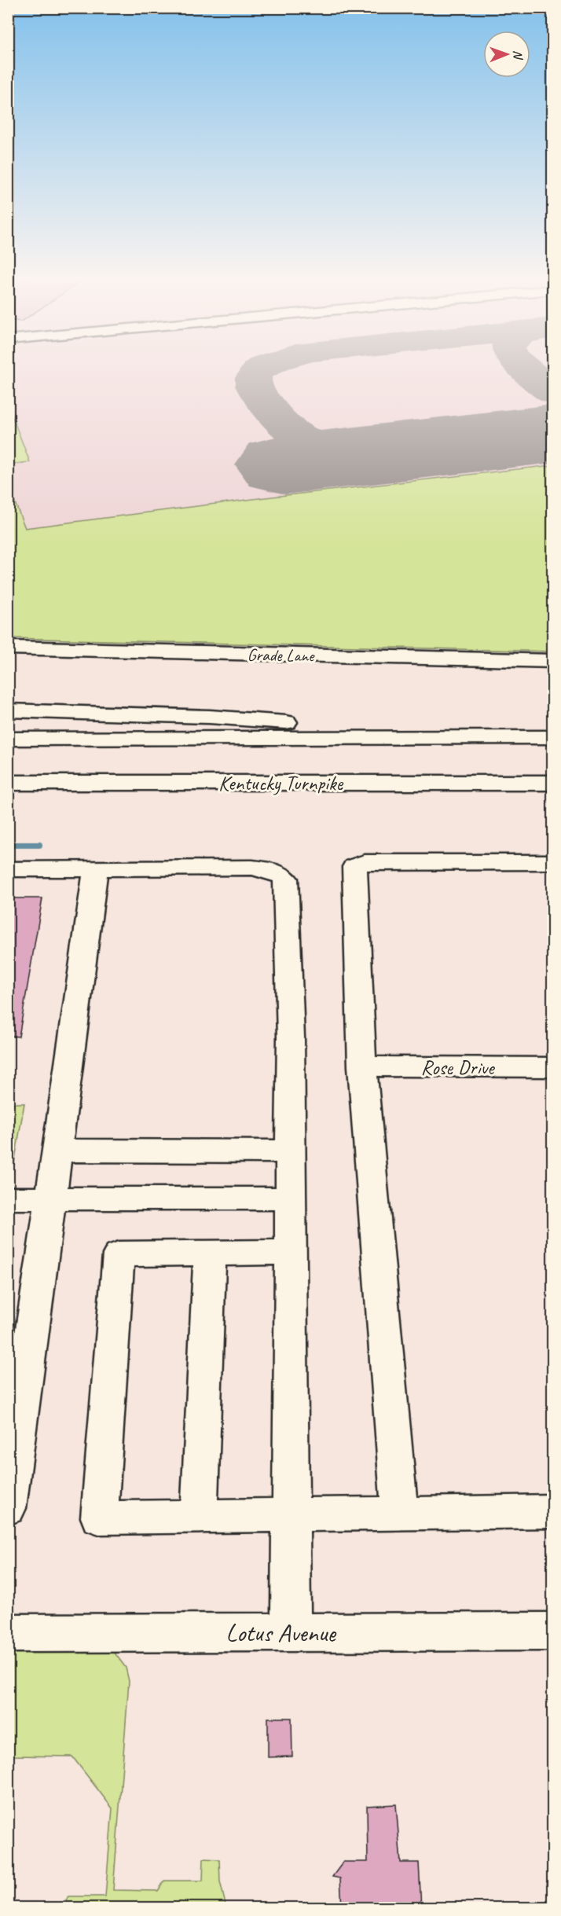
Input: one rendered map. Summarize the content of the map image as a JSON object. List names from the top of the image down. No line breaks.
{"streets":{"main road":["Grade Lane","Kentucky Turnpike","Rose Drive","Lotus Avenue"]},"north":"right"}
